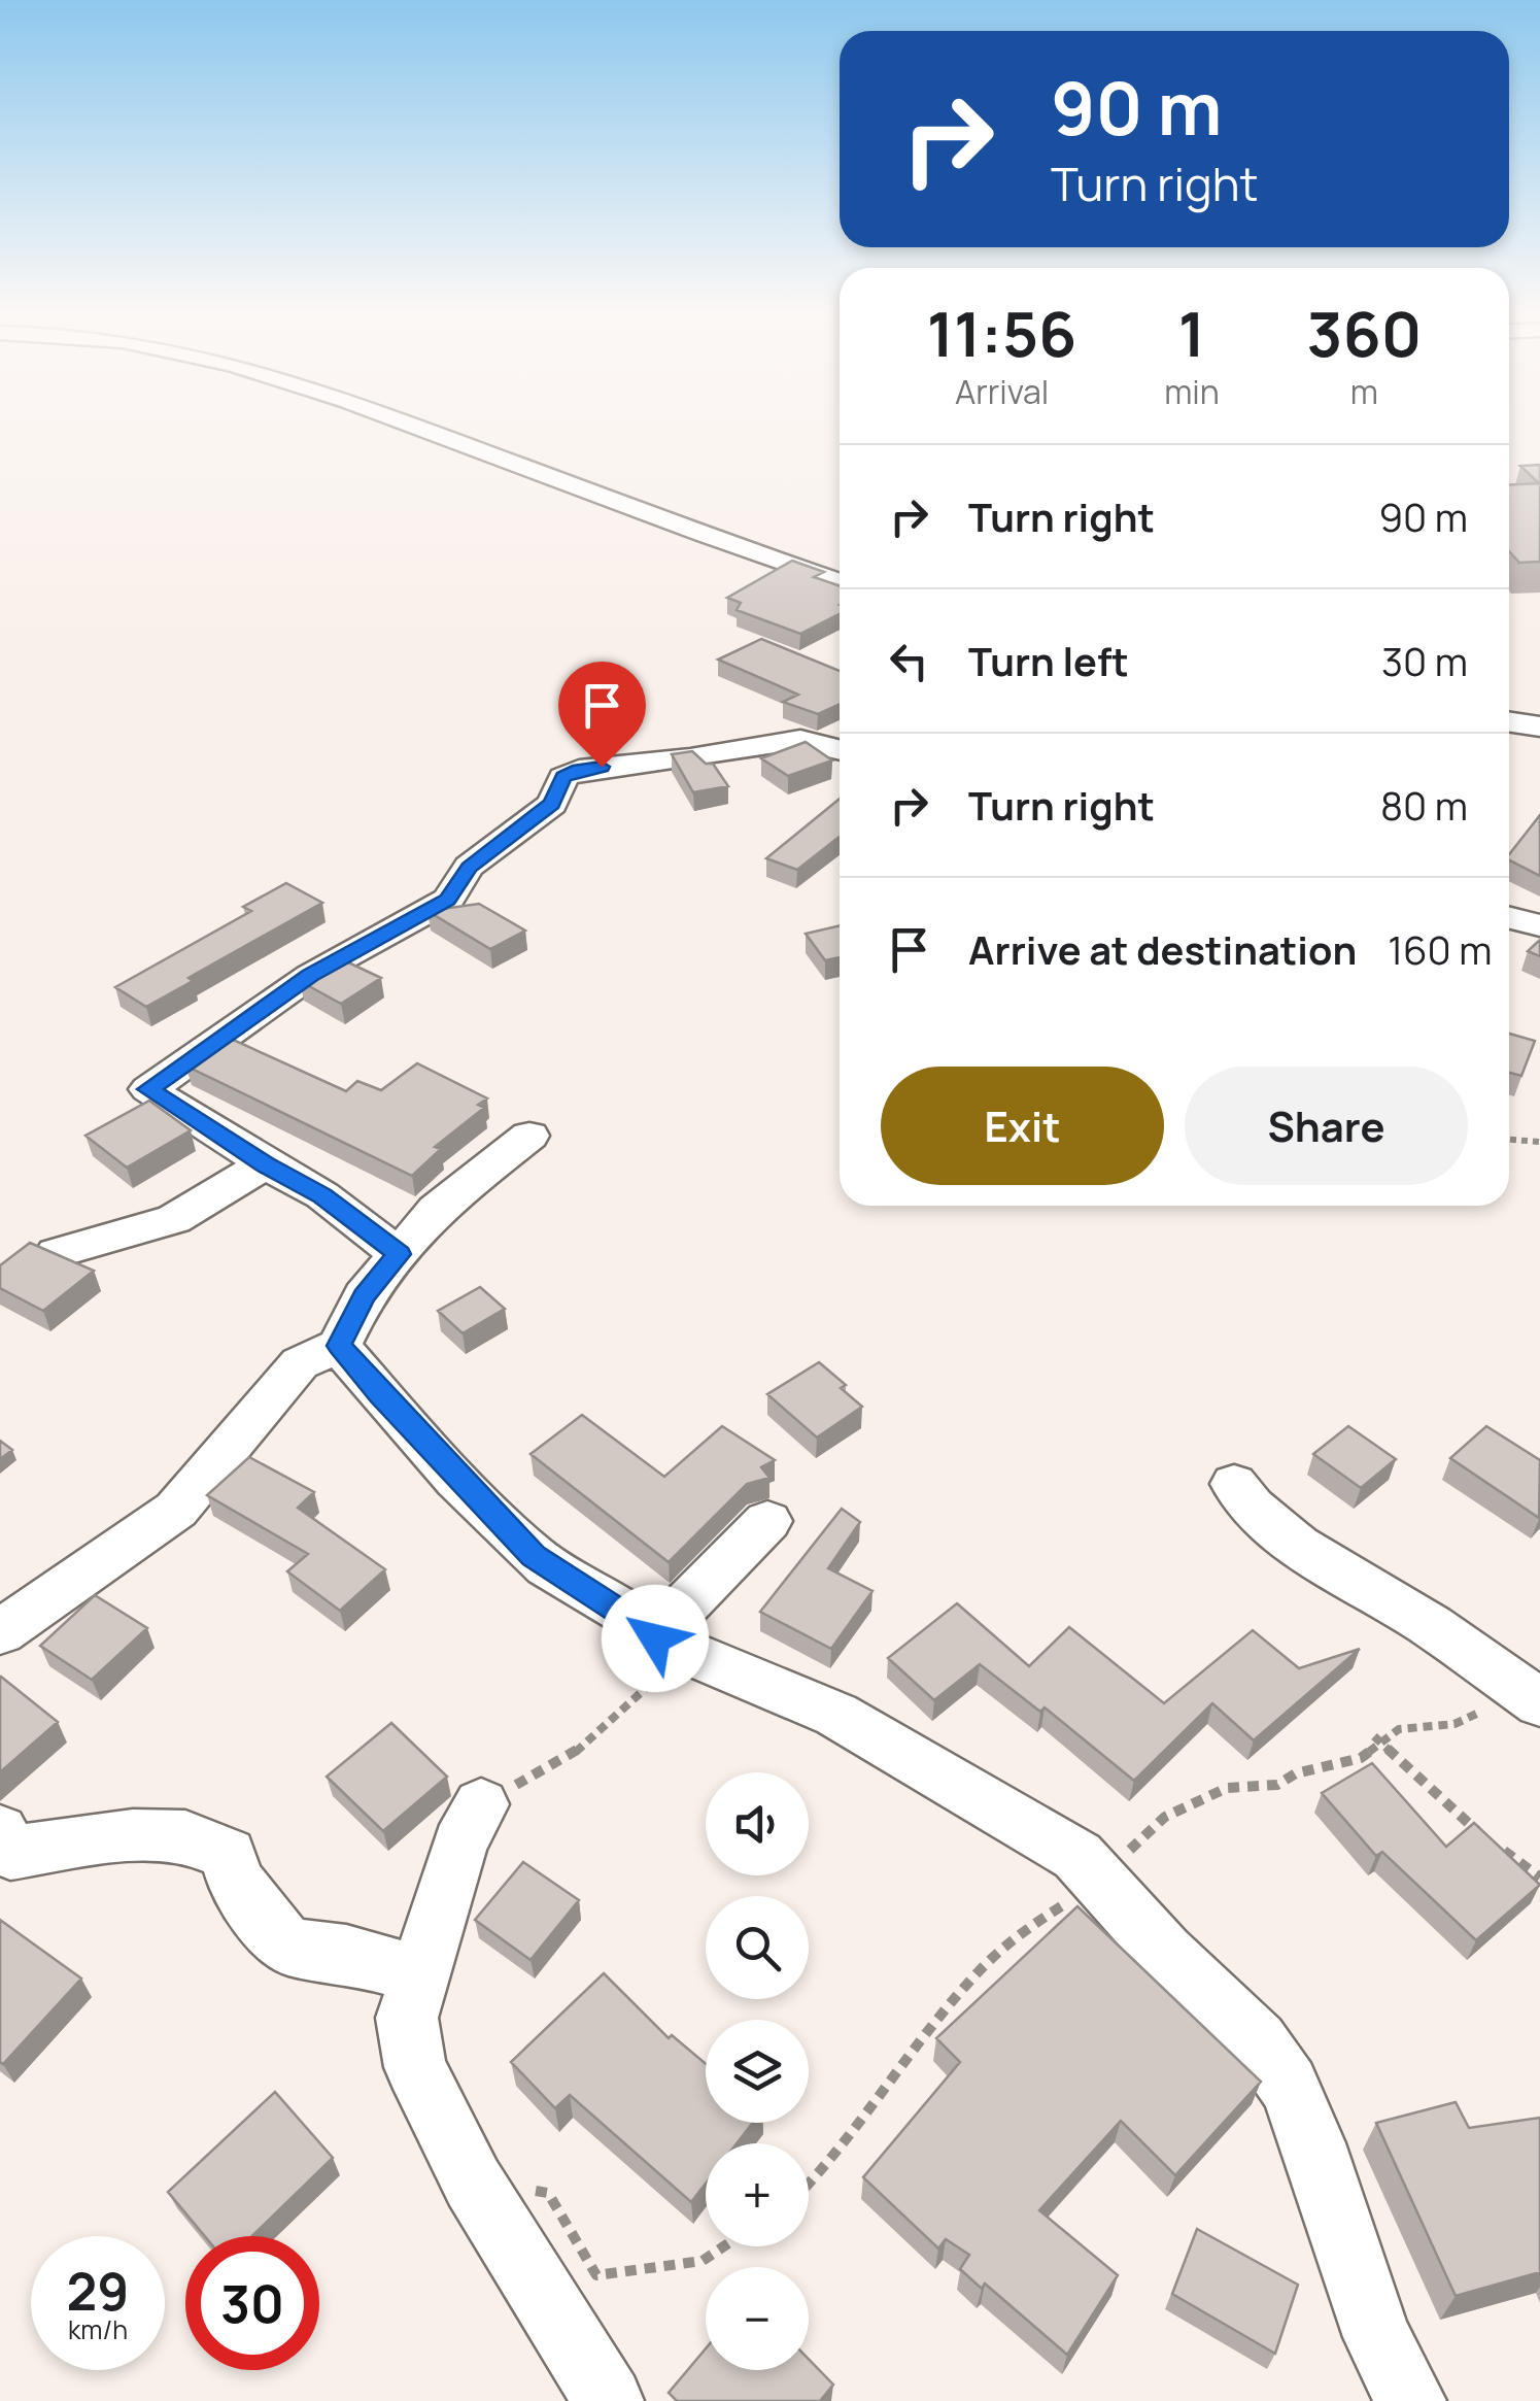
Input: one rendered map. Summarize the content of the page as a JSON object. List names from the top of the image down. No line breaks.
{"page":{"turn":["90 m","Turn right"],"eta":["11:56","Arrival","1","min","360","m"],"list":[{"name":"Turn right","value":"90 m"},{"name":"Turn left","value":"30 m"},{"name":"Turn right","value":"80 m"},{"name":"Arrive at destination","value":"160 m"}],"buttons":["Exit","Share"],"map_buttons":["+","−"],"speed":"29 km/h","limit":"30"}}
